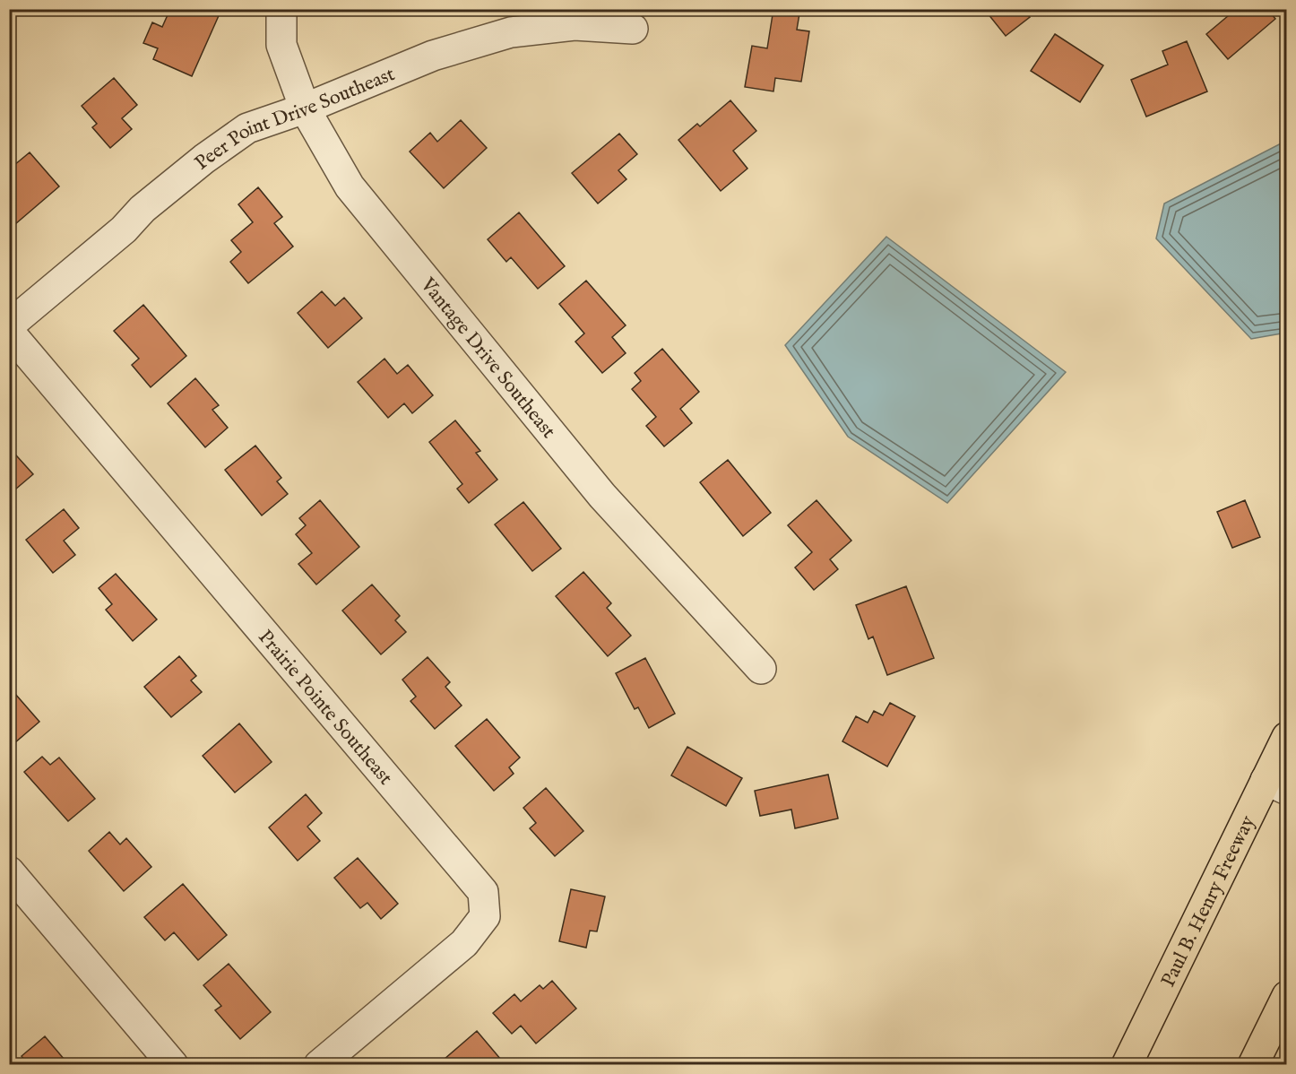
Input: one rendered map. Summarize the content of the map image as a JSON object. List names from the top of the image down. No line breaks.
{"streets":{"highway":["Paul B. Henry Freeway"],"street":["Peer Point Drive Southeast","Vantage Drive Southeast","Prairie Pointe Southeast"]},"crossings":[["Peer Point Drive Southeast","Vantage Drive Southeast"]]}
